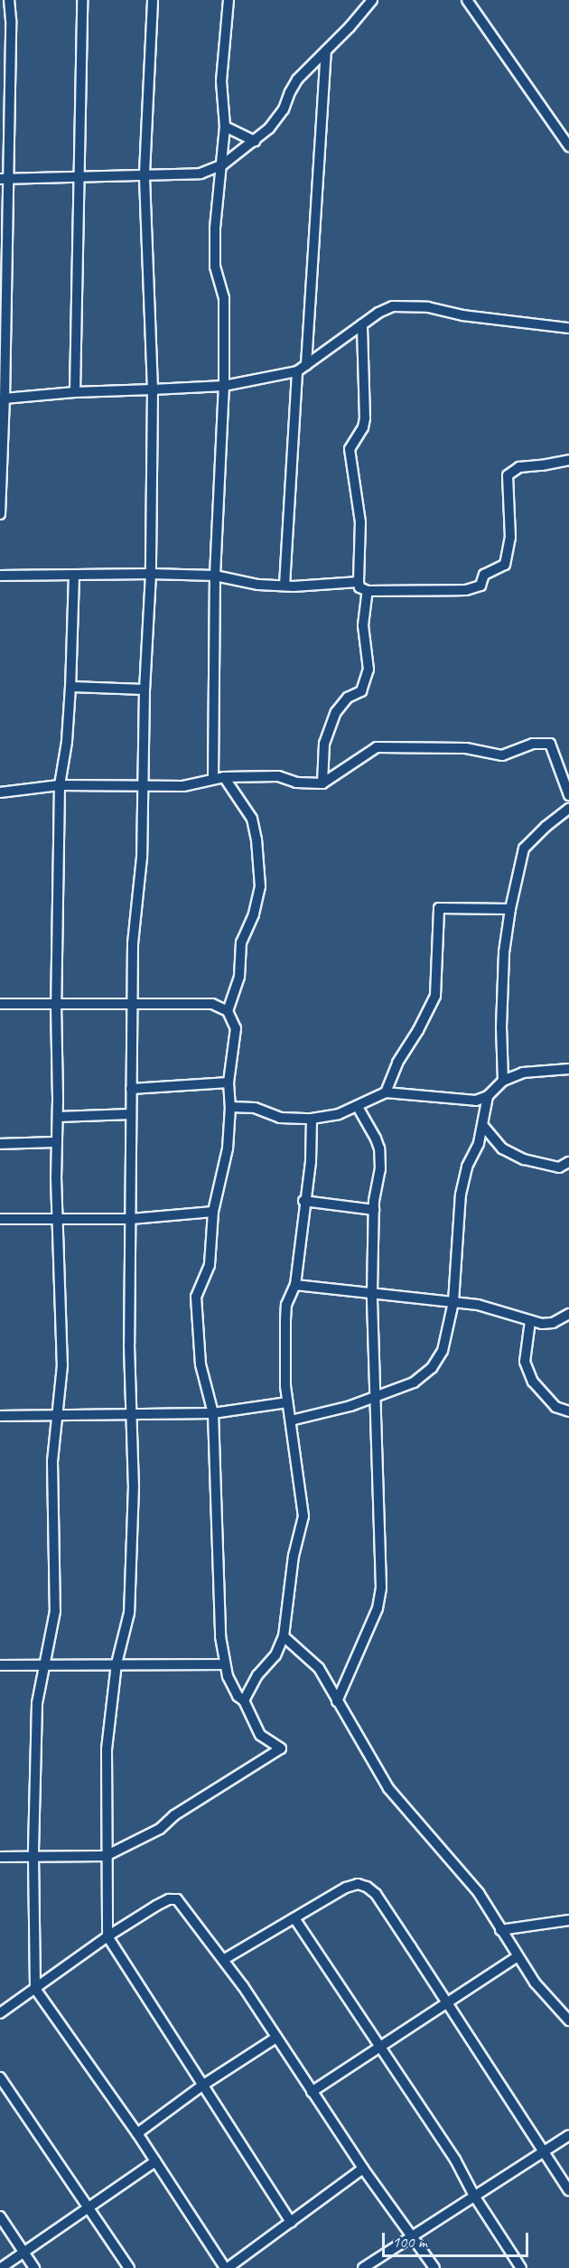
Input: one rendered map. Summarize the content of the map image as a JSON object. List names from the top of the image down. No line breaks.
{"scale_bar":"100 m"}
